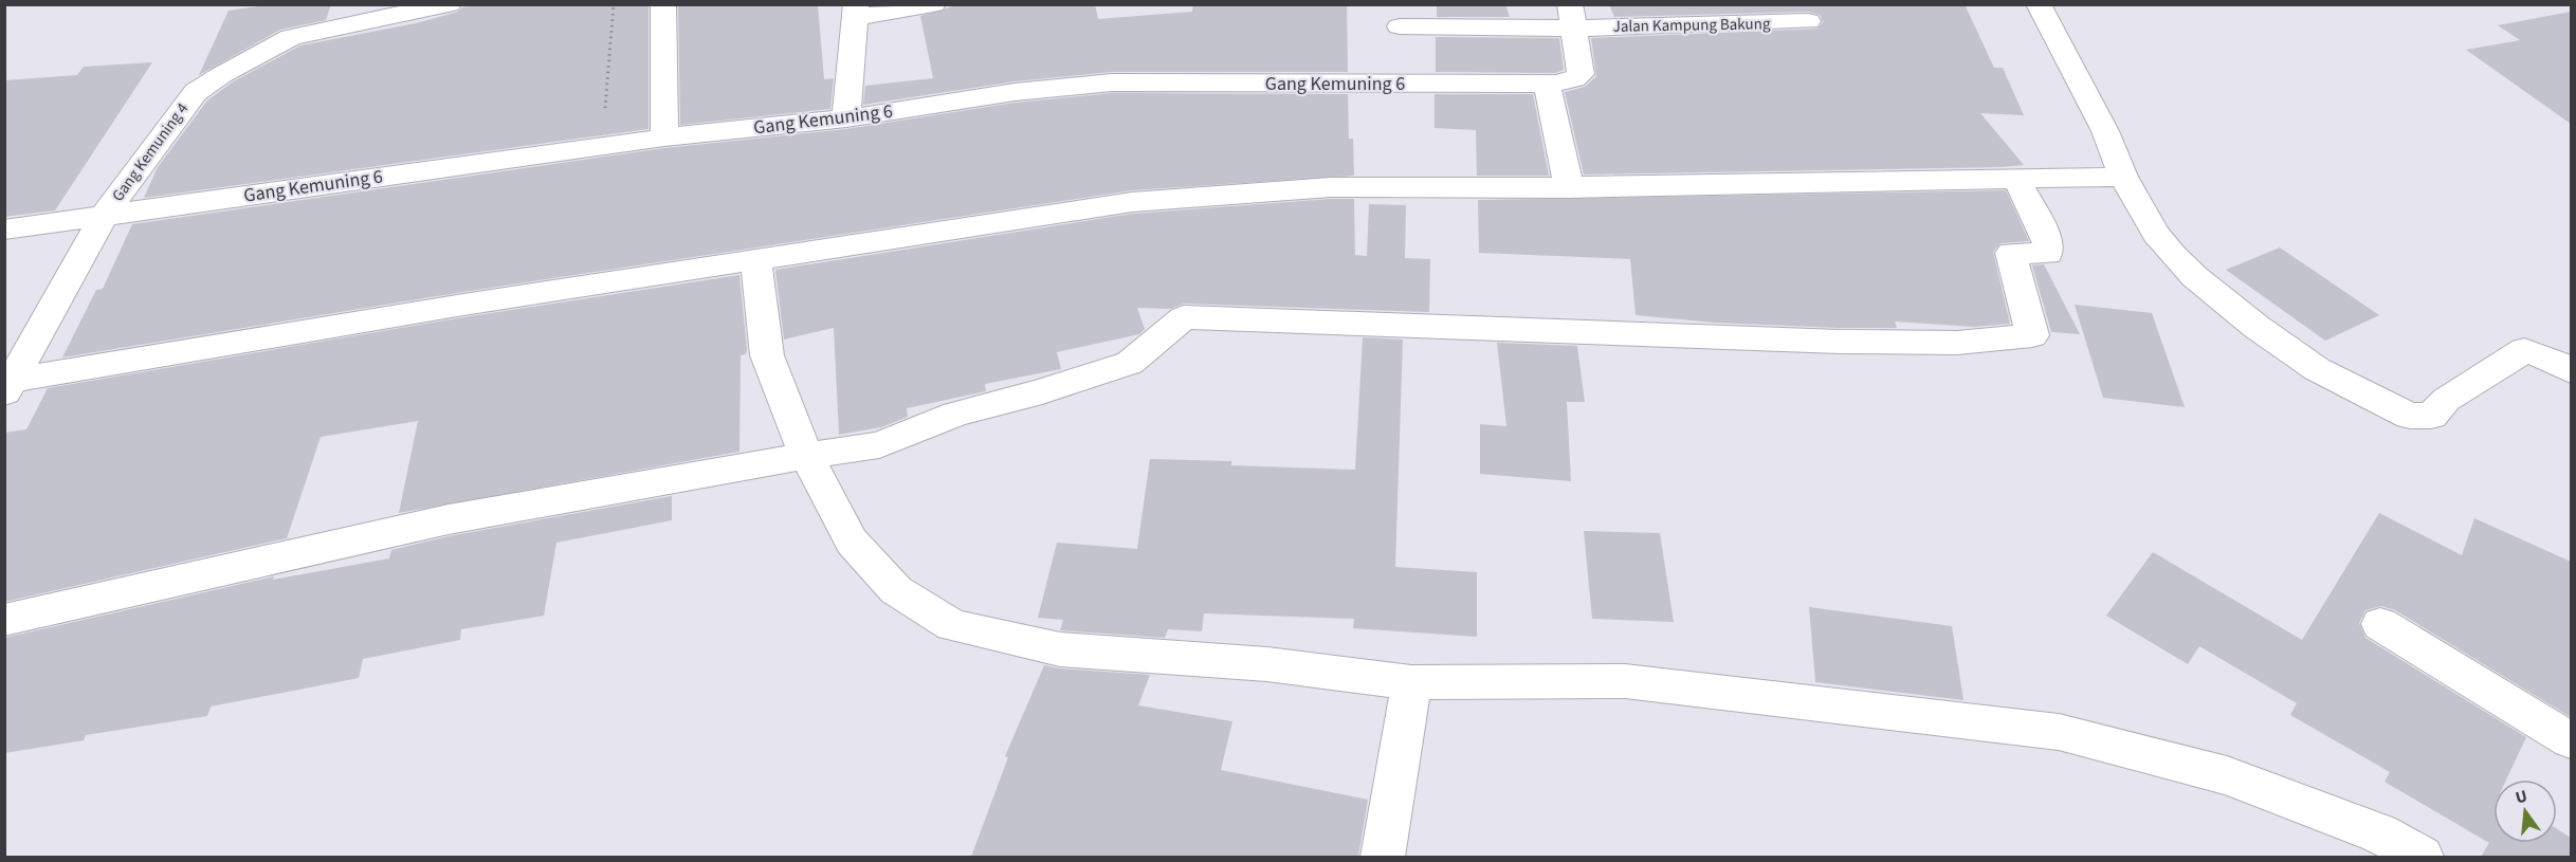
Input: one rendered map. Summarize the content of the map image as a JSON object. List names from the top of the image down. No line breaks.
{"streets":{"street":["Jalan Kampung Bakung","Gang Kemuning 6","Gang Kemuning 4"]},"crossings":[["Gang Kemuning 6","Gang Kemuning 4"]],"north":"top"}
